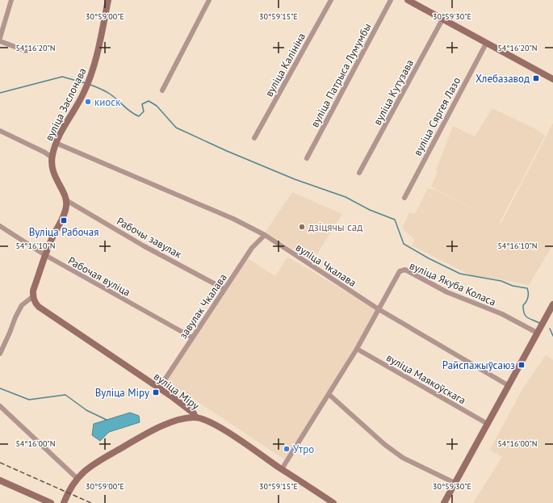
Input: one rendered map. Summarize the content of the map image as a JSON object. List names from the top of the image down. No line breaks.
{"streets":{"street":["вуліца Калініна","вуліца Патрыса Лумумбы","вуліца Кутузава","вуліца Заслонава","вуліца Сяргея Лазо","Рабочы завулак","вуліца Чкалава","Рабочая вуліца","вуліца Якуба Коласа","завулак Чкалава","вуліца Маякоўскага","вуліца Міру"]},"crossings":[["вуліца Заслонава","Рабочы завулак"],["вуліца Заслонава","вуліца Чкалава"],["Рабочы завулак","завулак Чкалава"],["вуліца Чкалава","вуліца Якуба Коласа"],["вуліца Чкалава","завулак Чкалава"],["Рабочая вуліца","завулак Чкалава"],["вуліца Якуба Коласа","вуліца Маякоўскага"],["вуліца Якуба Коласа","вуліца Міру"],["завулак Чкалава","вуліца Міру"]],"places":{"transit":["Хлебазавод","Вуліца Рабочая","Райспажыўсаюз","Вуліца Міру"],"other":["киоск","дзіцячы сад","Утро"]},"coordinates":["30°59'00\"E","30°59'15\"E","30°59'30\"E","54°16'20\"N","54°16'10\"N","54°16'00\"N"]}
